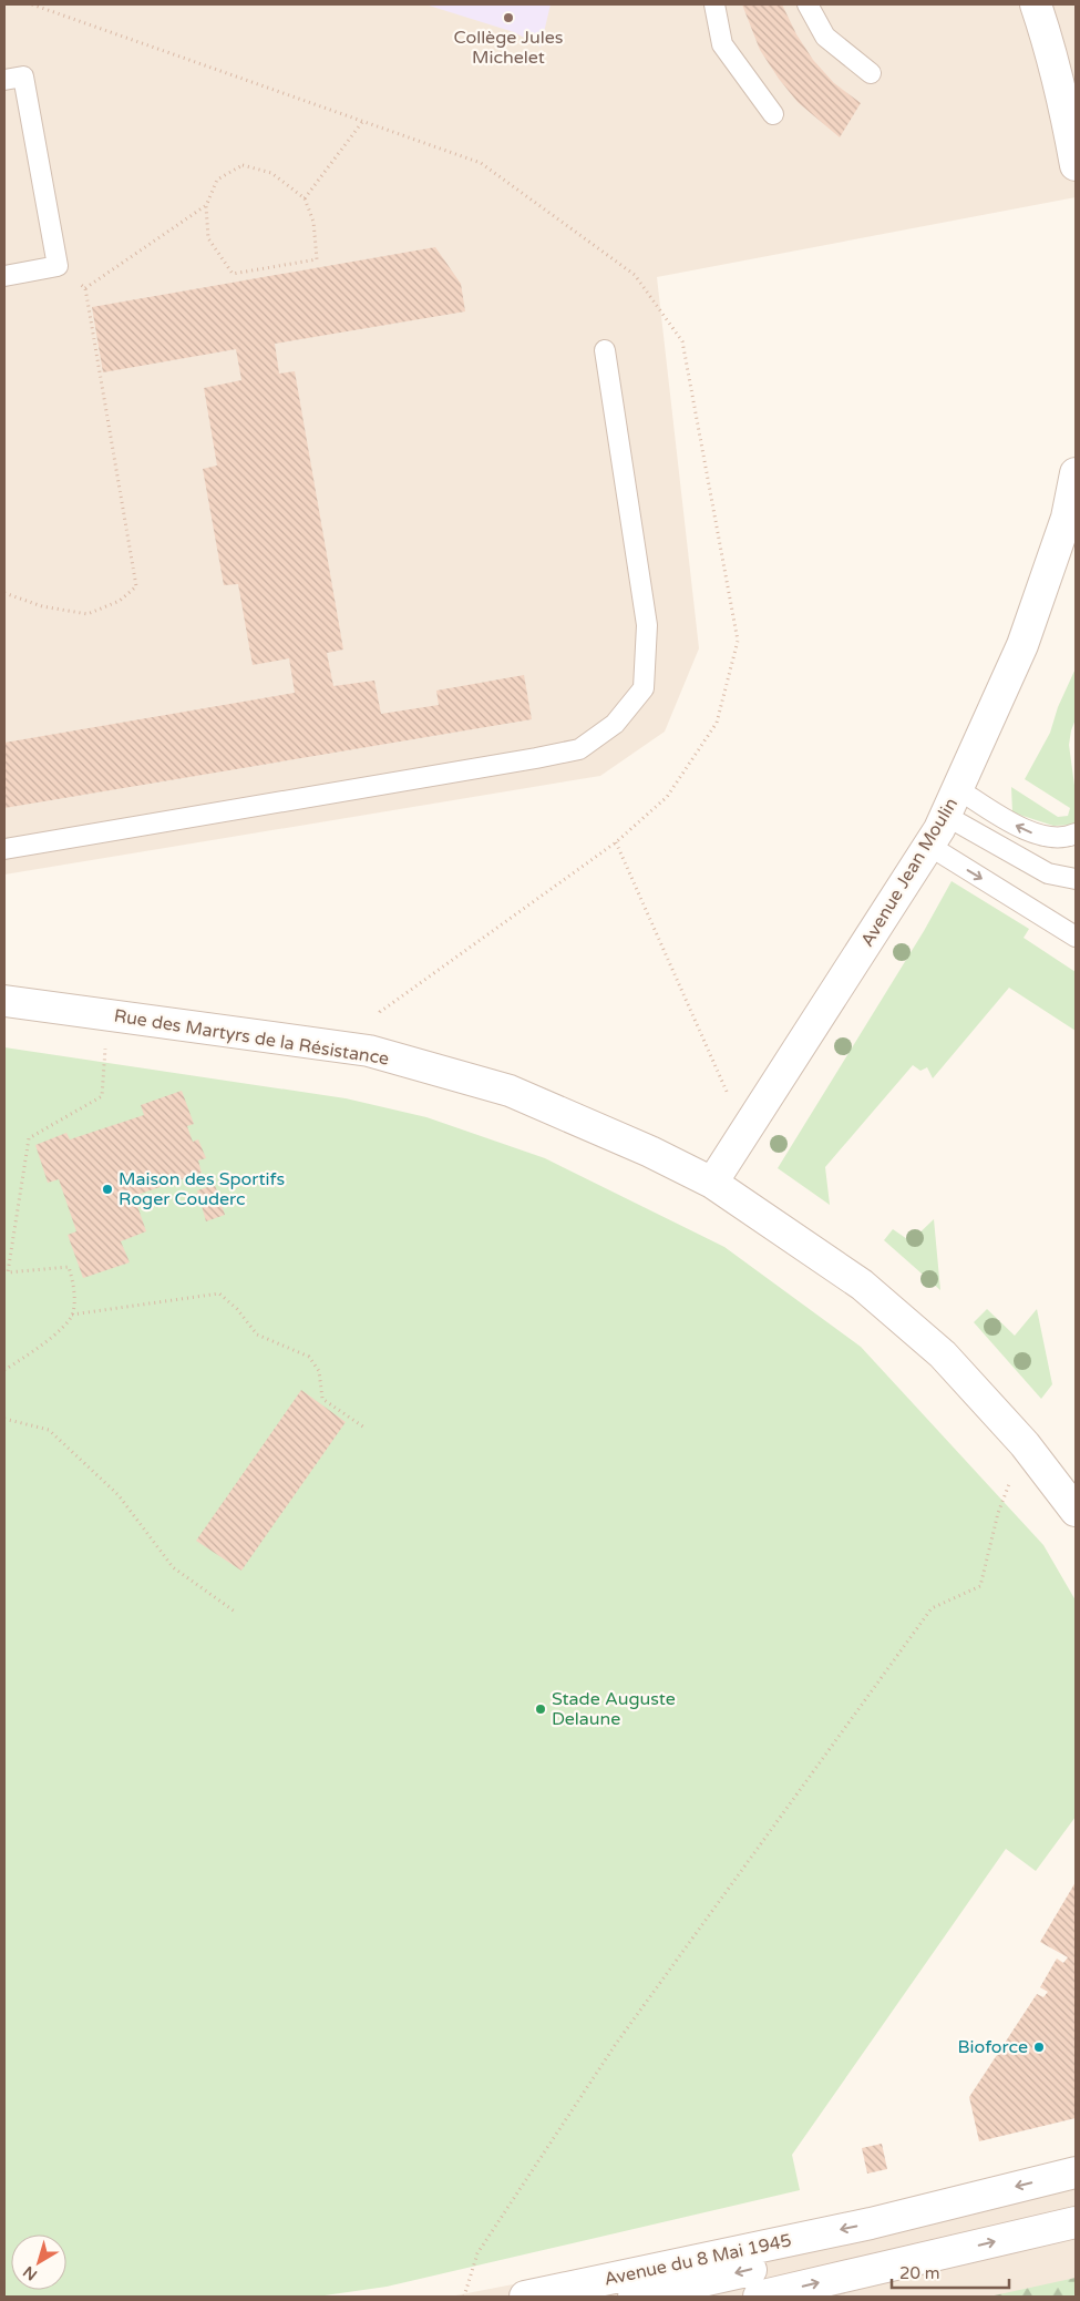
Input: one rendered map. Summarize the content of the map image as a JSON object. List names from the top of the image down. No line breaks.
{"streets":{"street":["Avenue Jean Moulin","Rue des Martyrs de la Résistance","Avenue du 8 Mai 1945"]},"crossings":[["Avenue Jean Moulin","Rue des Martyrs de la Résistance"]],"places":["Collège Jules Michelet","Maison des Sportifs Roger Couderc","Stade Auguste Delaune","Bioforce"],"scale_bar":"20 m","north":"bottom left"}
